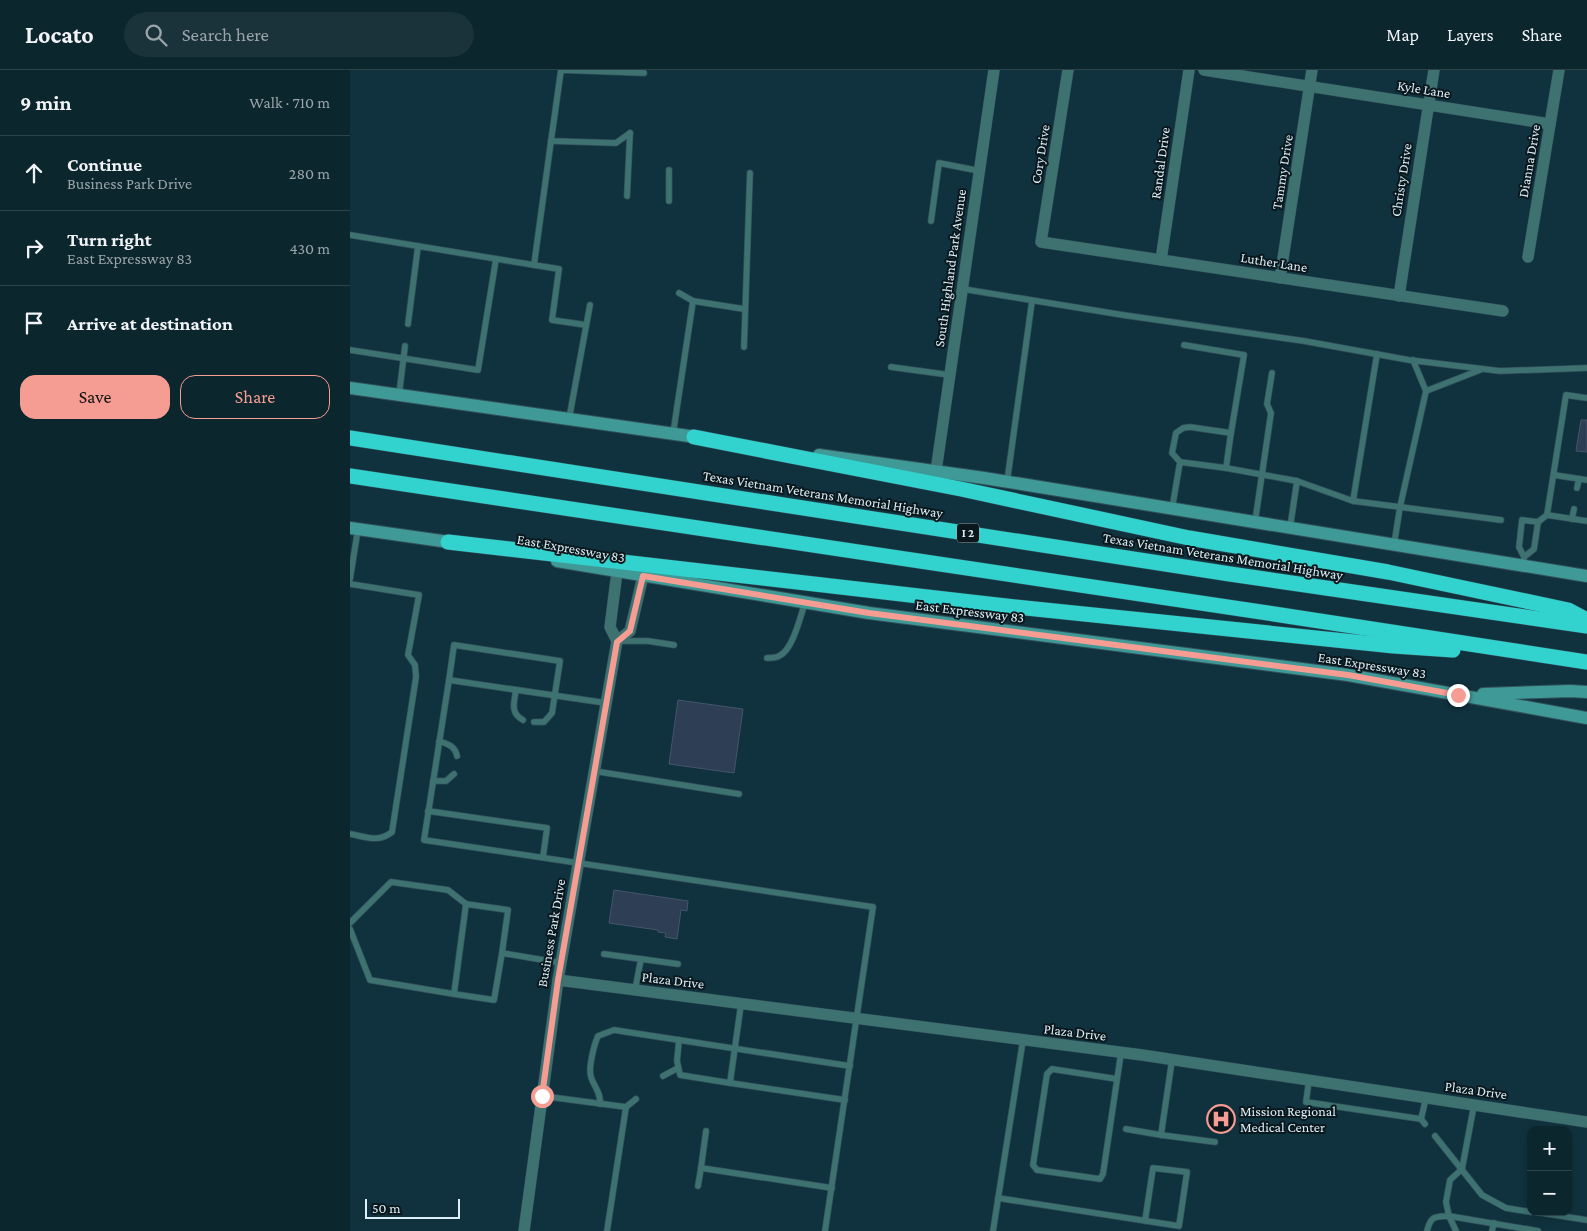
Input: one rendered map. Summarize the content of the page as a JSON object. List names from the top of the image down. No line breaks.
{"streets":{"highway":["Texas Vietnam Veterans Memorial Highway","I 2"],"main road":["East Expressway 83"],"street":["Kyle Lane","Cory Drive","Dianna Drive","Randal Drive","Tammy Drive","Christy Drive","Luther Lane","South Highland Park Avenue","Business Park Drive","Plaza Drive"]},"crossings":[["Kyle Lane","Dianna Drive"],["Kyle Lane","Tammy Drive"],["Kyle Lane","Christy Drive"],["Cory Drive","Luther Lane"],["Randal Drive","Luther Lane"],["Tammy Drive","Luther Lane"],["Christy Drive","Luther Lane"],["East Expressway 83","Business Park Drive"],["Business Park Drive","Plaza Drive"]],"places":{"hospital":["Mission Regional Medical Center"]},"scale_bar":"50 m","page":{"header":"Locato","search":"Search here","nav":["Map","Layers","Share"],"heading":["9 min","Walk · 710 m"],"list":[["Continue","Business Park Drive","280 m"],["Turn right","East Expressway 83","430 m"],"Arrive at destination"],"buttons":["Save","Share"],"map_buttons":["+","−"],"scale":"50 m"}}
